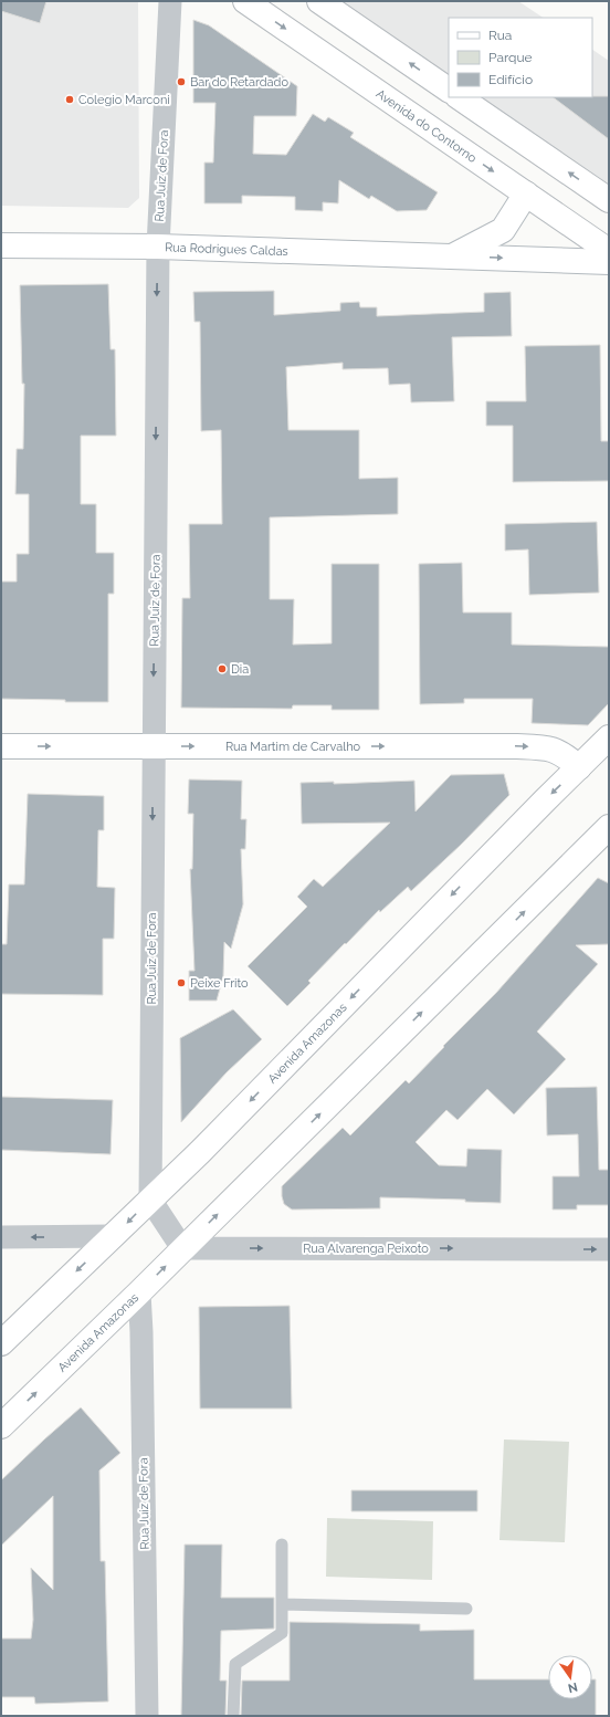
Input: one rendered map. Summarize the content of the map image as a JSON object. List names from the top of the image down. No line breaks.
{"streets":{"main road":["Avenida do Contorno","Rua Rodrigues Caldas","Rua Martim de Carvalho","Avenida Amazonas"],"street":["Rua Juiz de Fora","Rua Alvarenga Peixoto"]},"crossings":[["Avenida do Contorno","Rua Rodrigues Caldas"],["Rua Juiz de Fora","Rua Rodrigues Caldas"],["Rua Juiz de Fora","Rua Martim de Carvalho"],["Rua Juiz de Fora","Avenida Amazonas"],["Rua Martim de Carvalho","Avenida Amazonas"],["Avenida Amazonas","Rua Alvarenga Peixoto"]],"one_way":["Rua Juiz de Fora","Rua Martim de Carvalho","Rua Alvarenga Peixoto"],"places":["Bar do Retardado","Colegio Marconi","Dia","Peixe Frito"],"legend":["Rua","Parque","Edifício"],"north":"bottom"}
